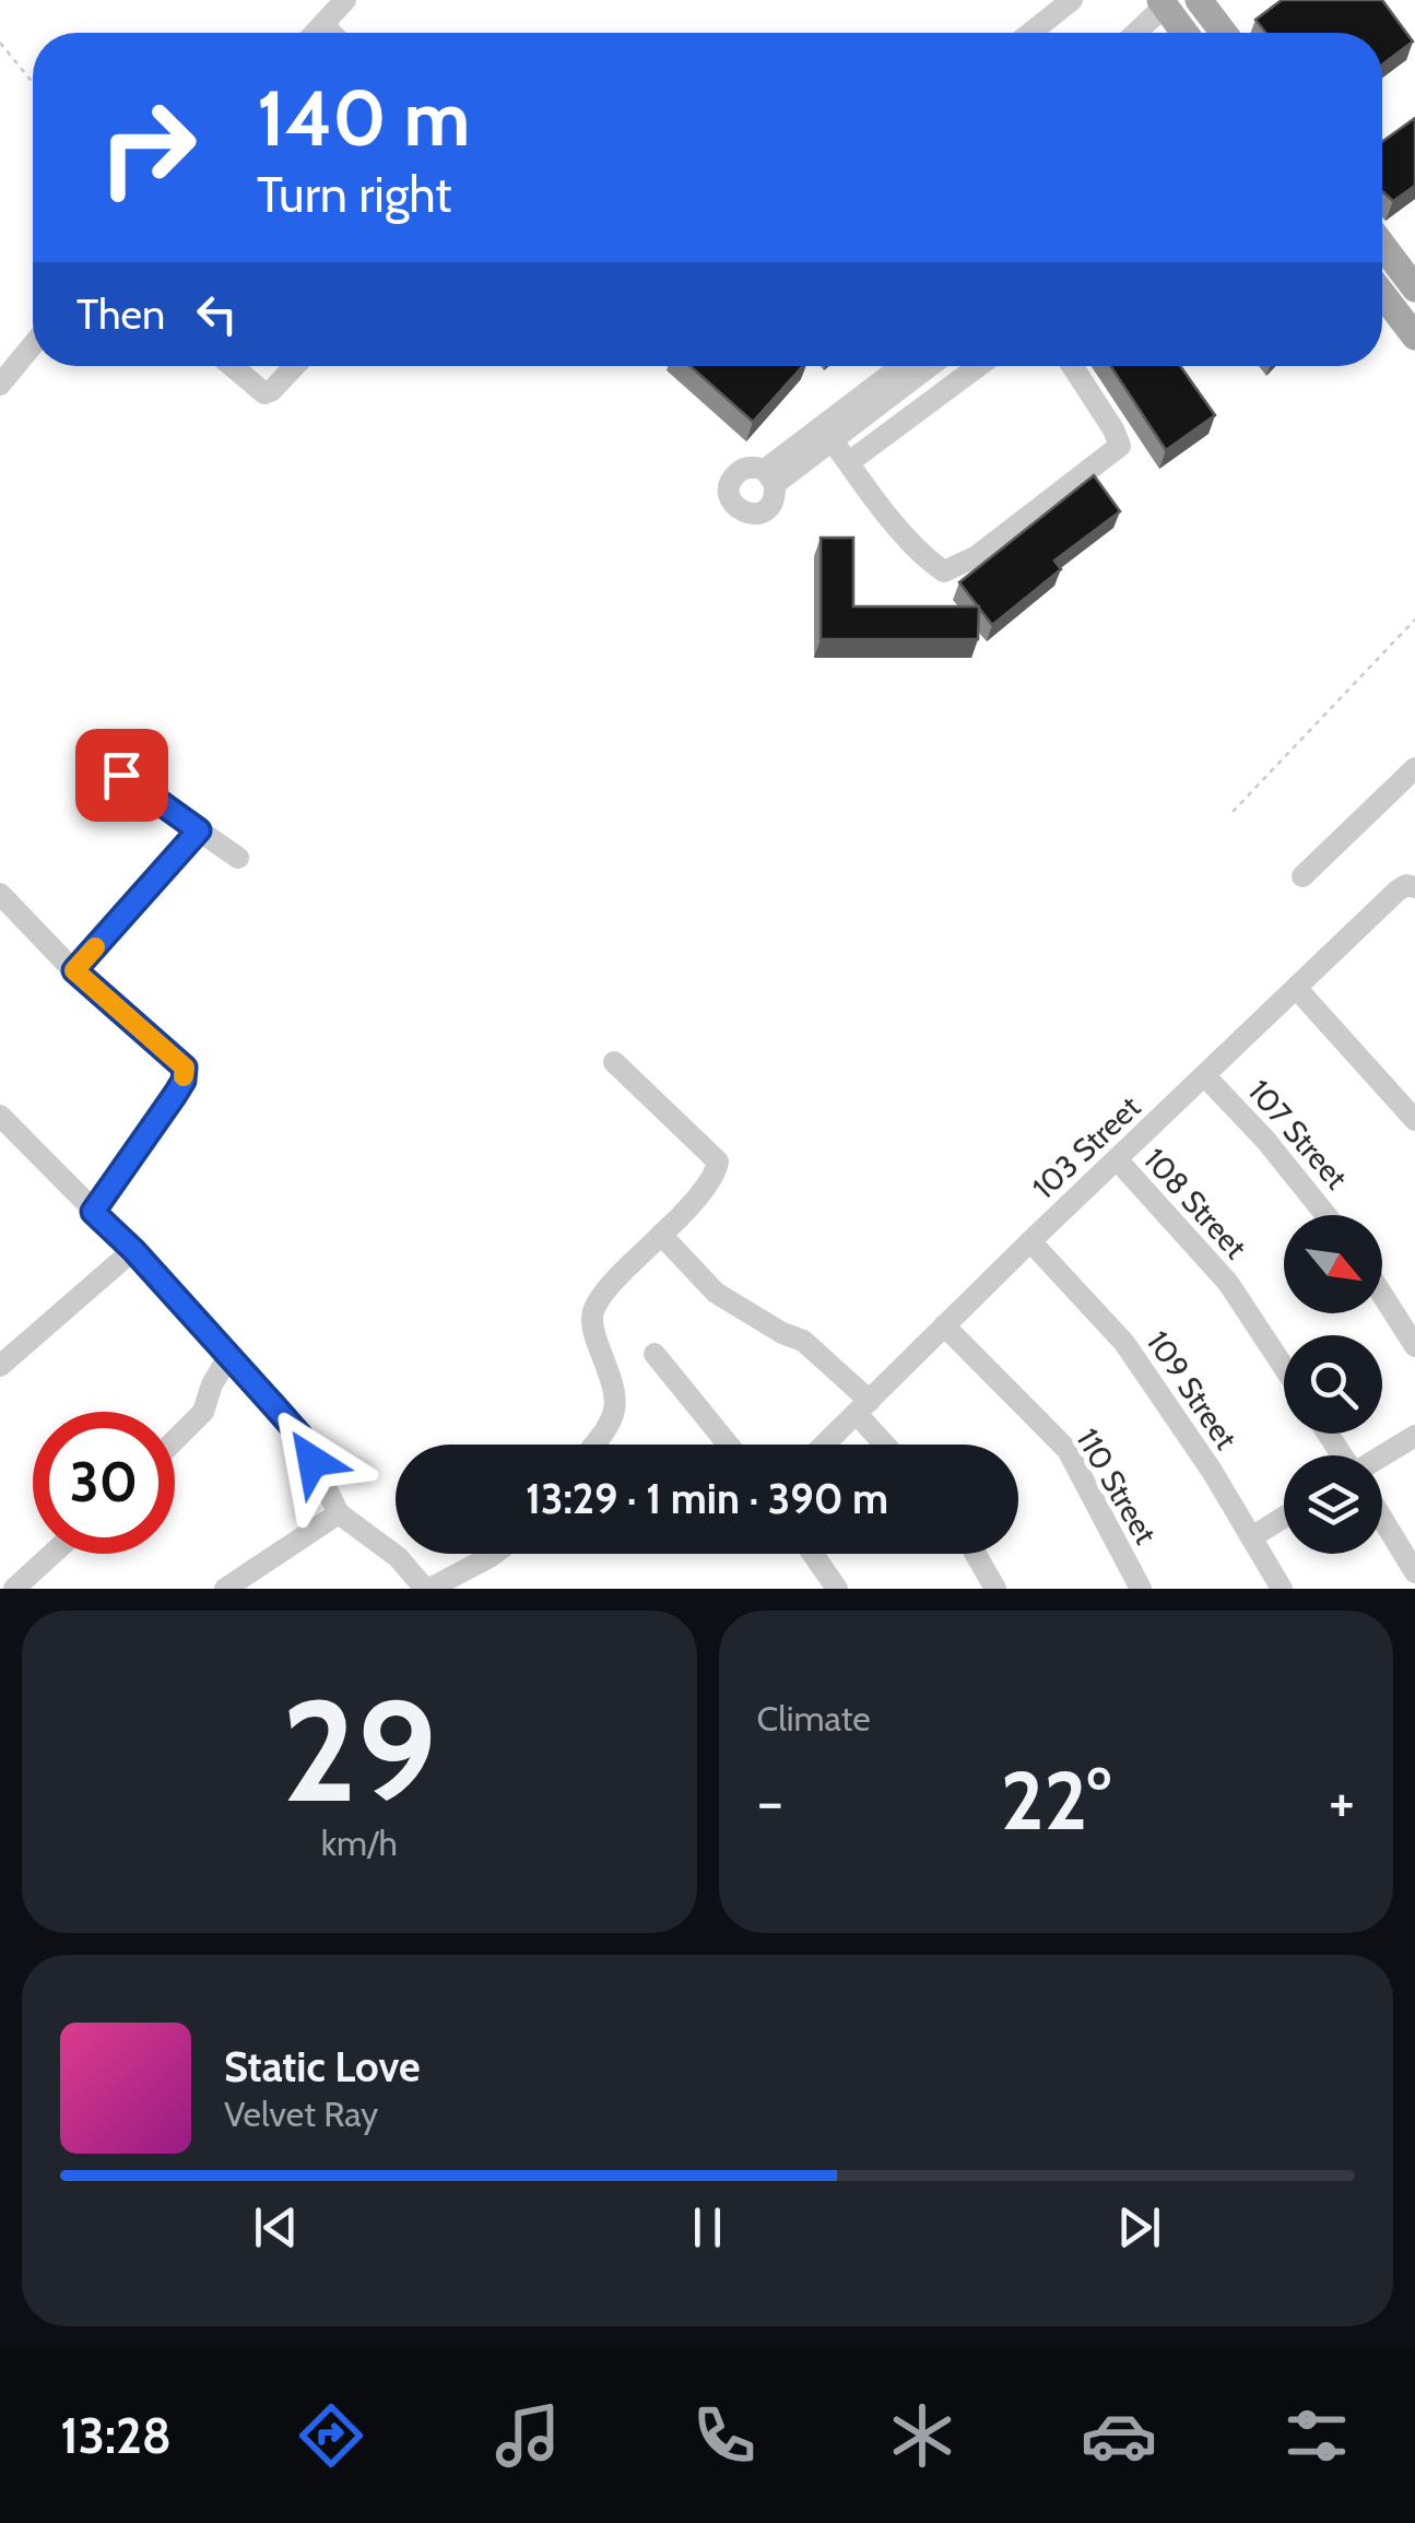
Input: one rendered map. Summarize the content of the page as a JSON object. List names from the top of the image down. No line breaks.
{"streets":{"street":["107 Street","103 Street","108 Street","109 Street","110 Street"]},"crossings":[["107 Street","103 Street"],["103 Street","108 Street"],["103 Street","109 Street"],["103 Street","110 Street"]],"north":"bottom right","page":{"turn":["140 m","Turn right"],"then":"Then","limit":"30","trip":"13:29 · 1 min · 390 m","tile":[["29","km/h"],"Climate"],"heat":["−","22°","+"],"song":["Static Love","Velvet Ray"],"tabs":"13:28"}}
